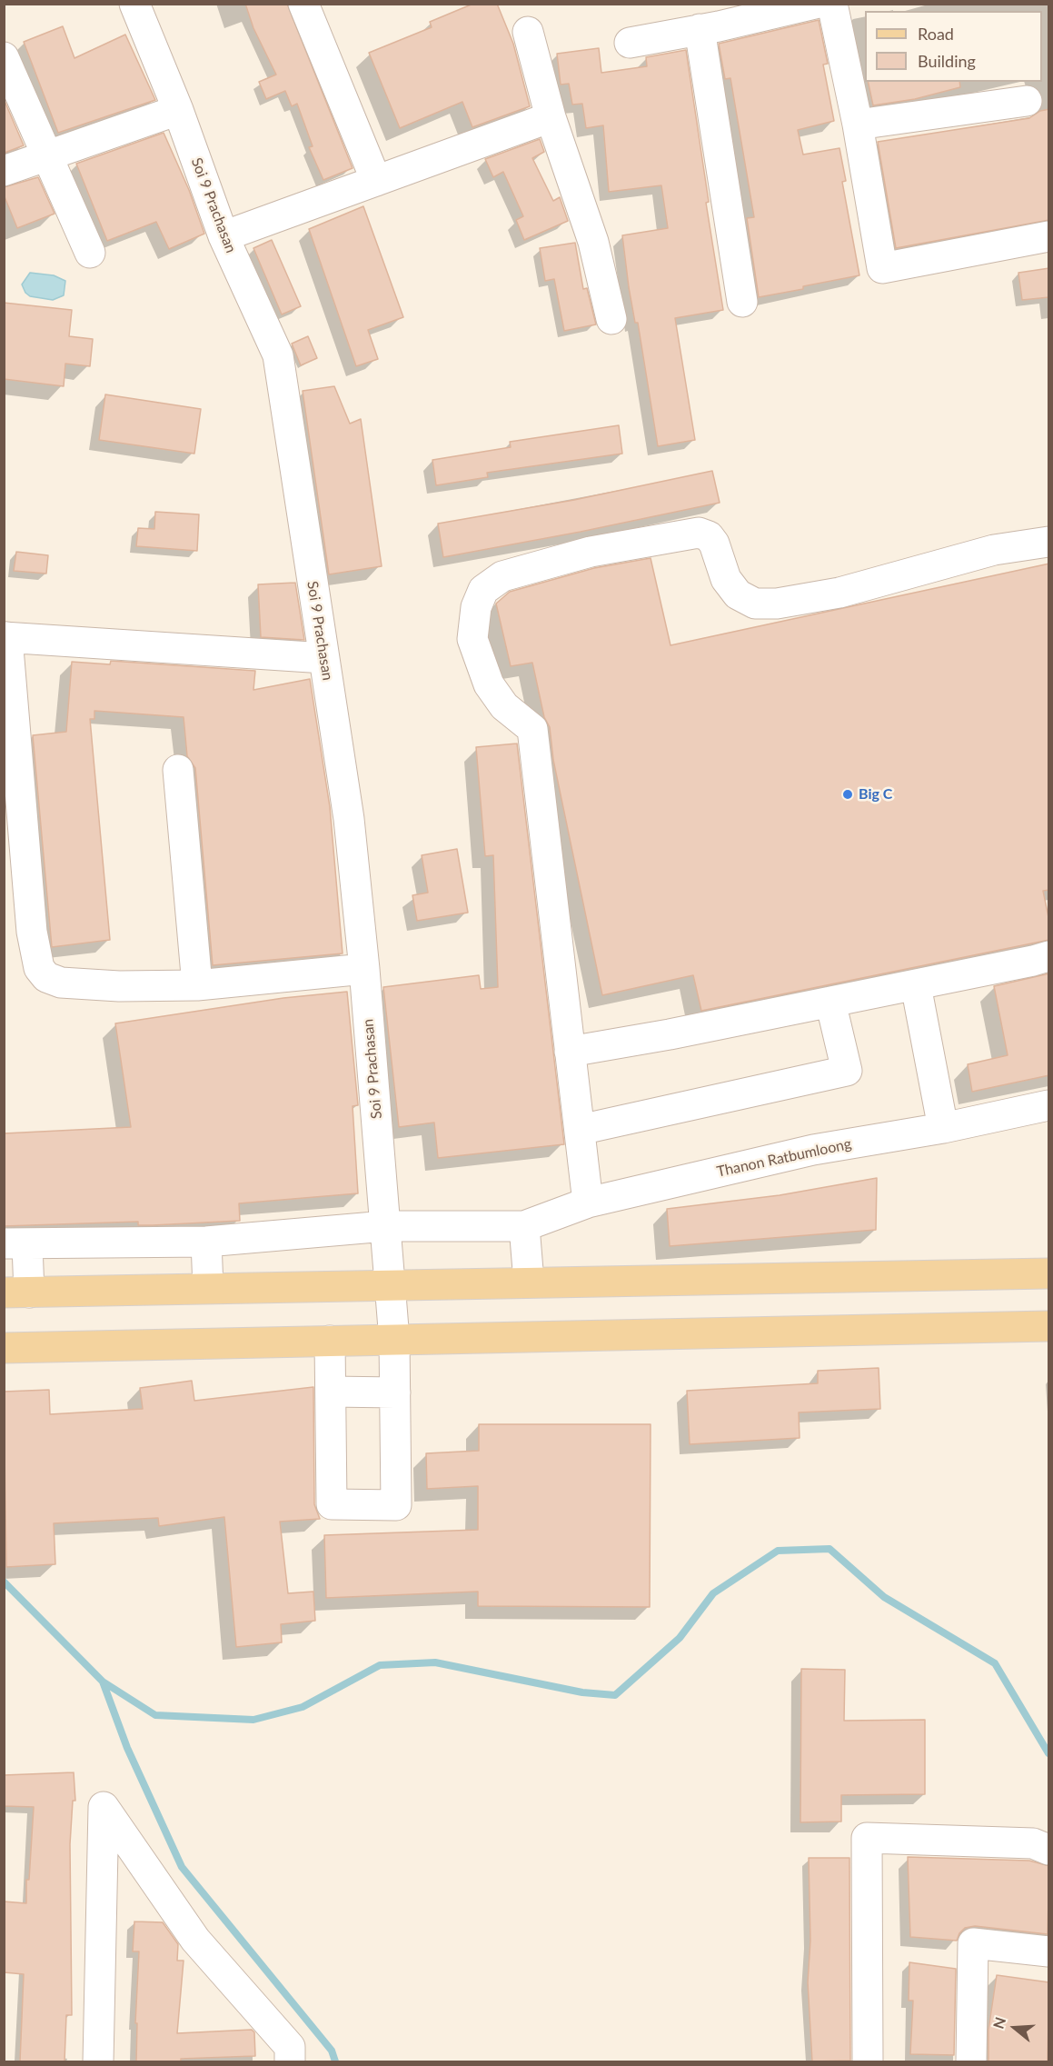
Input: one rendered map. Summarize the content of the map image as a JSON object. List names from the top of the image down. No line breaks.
{"streets":{"street":["Soi 9 Prachasan","Thanon Ratbumloong"]},"places":["Big C"],"legend":["Road","Building"],"north":"left"}
